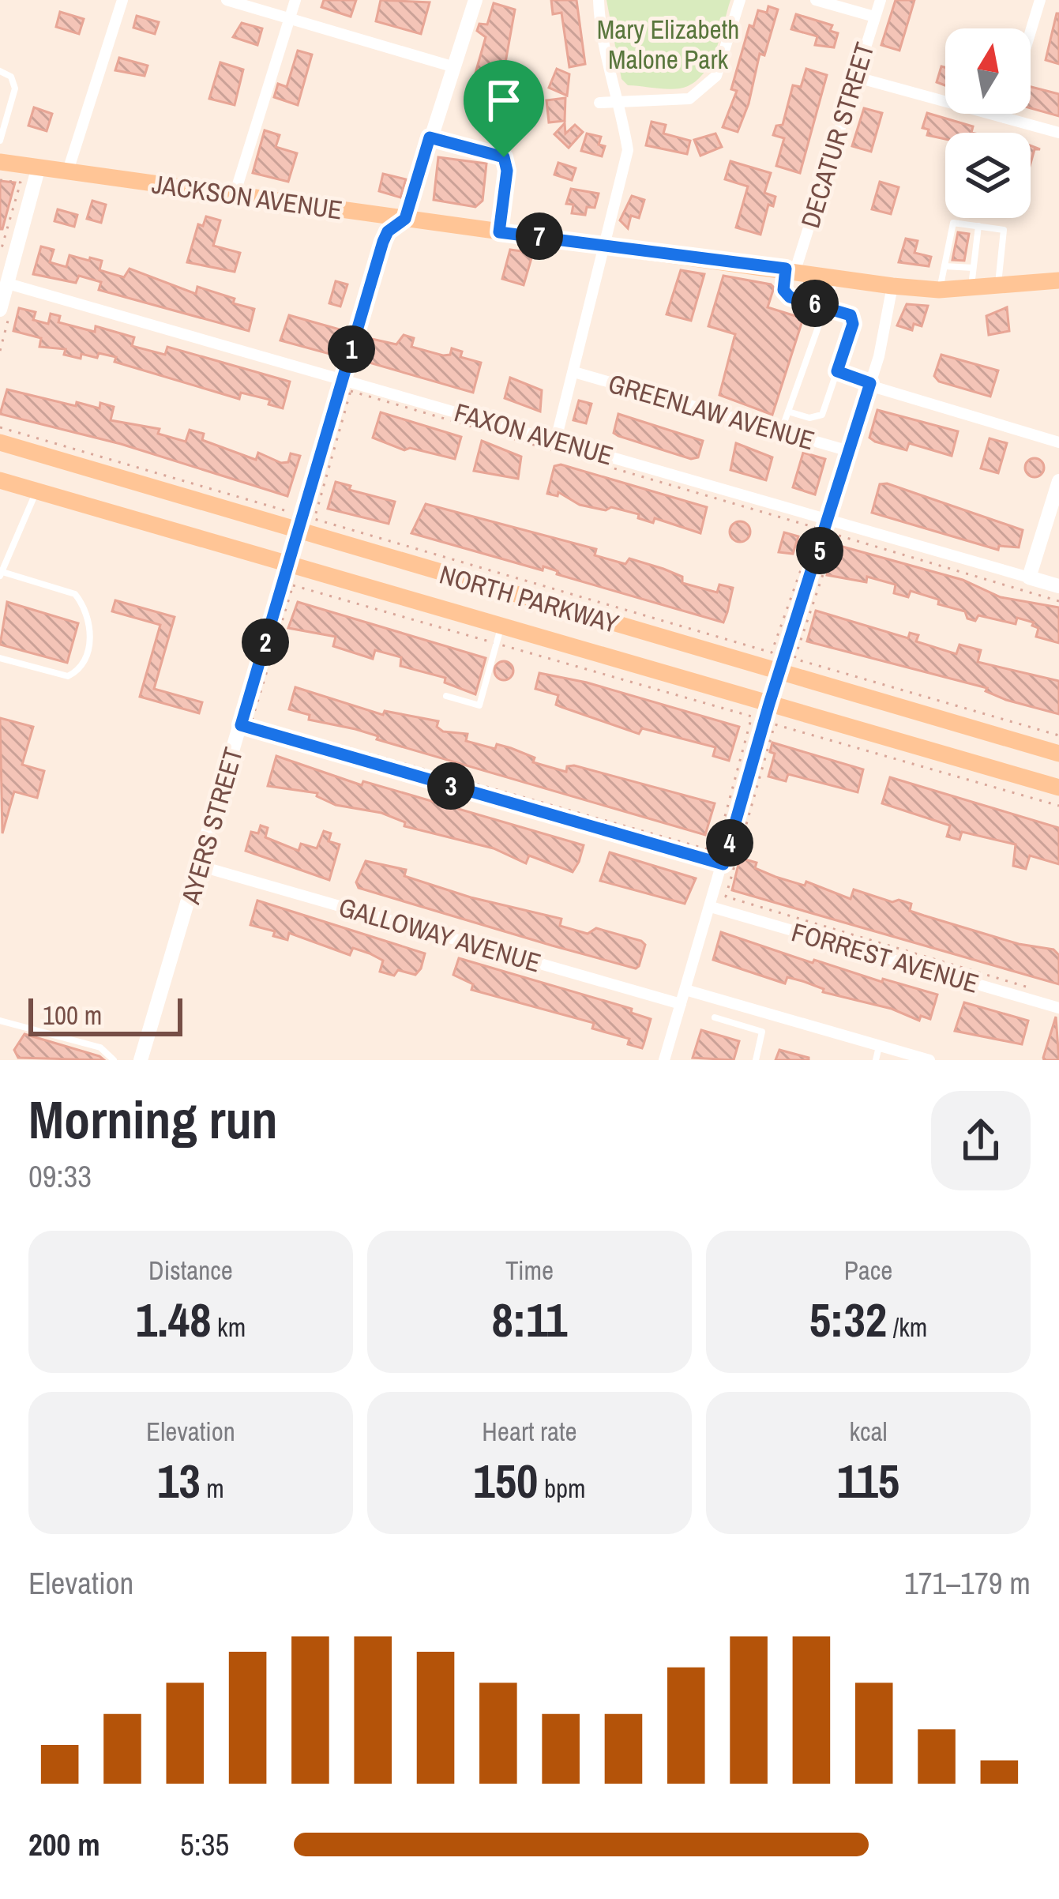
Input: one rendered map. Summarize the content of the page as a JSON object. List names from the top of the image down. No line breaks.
{"streets":{"main road":["JACKSON AVENUE","NORTH PARKWAY"],"street":["DECATUR STREET","GREENLAW AVENUE","FAXON AVENUE","AYERS STREET","GALLOWAY AVENUE","FORREST AVENUE"]},"crossings":[["DECATUR STREET","JACKSON AVENUE"],["JACKSON AVENUE","AYERS STREET"],["FAXON AVENUE","AYERS STREET"],["NORTH PARKWAY","AYERS STREET"],["AYERS STREET","GALLOWAY AVENUE"]],"parks":["Mary Elizabeth Malone Park"],"scale_bar":"100 m","north":"top","page":{"pins":["7","6","1","5","2","3","4"],"scale":"100 m","heading":["Morning run","09:33"],"stats":[["Distance","1.48 km"],["Time","8:11"],["Pace","5:32 /km"],["Elevation","13 m"],["Heart rate","150 bpm"],["kcal","115"]],"chart":["Elevation","171–179 m"],"list":[{"name":"200 m","note":"5:35"}]}}
